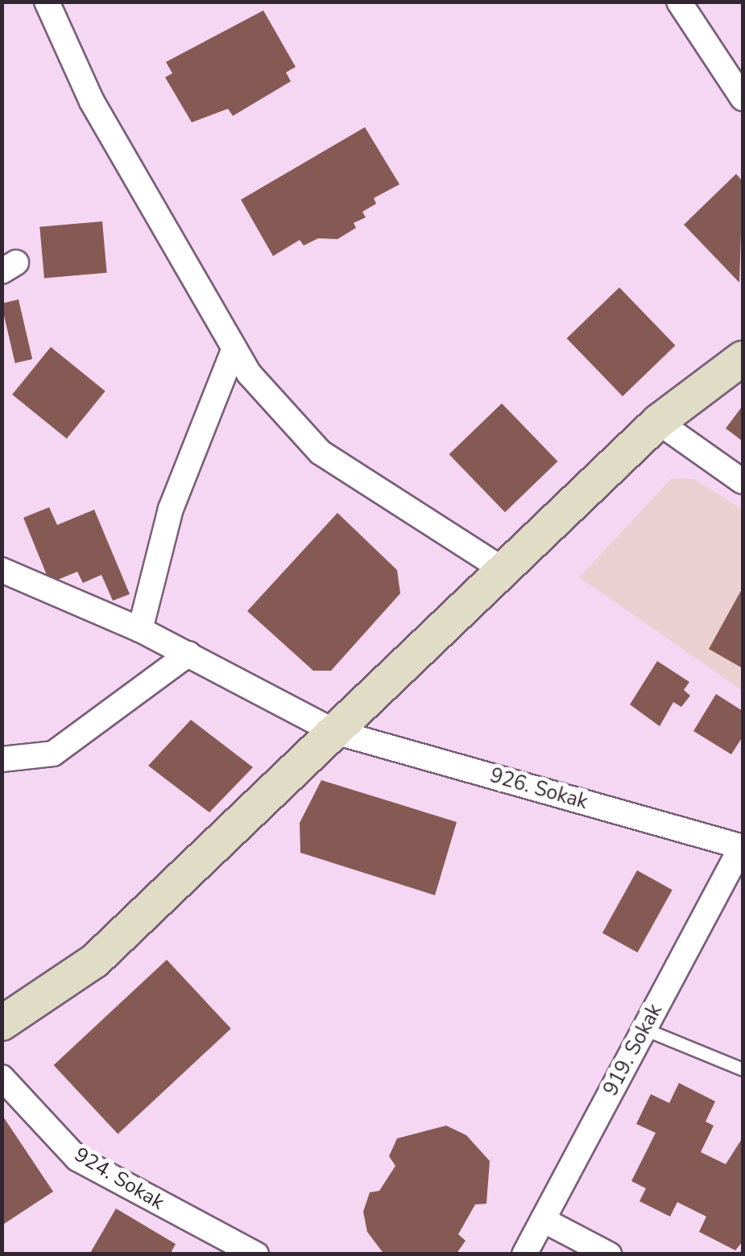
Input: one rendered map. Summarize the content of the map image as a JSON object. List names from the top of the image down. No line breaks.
{"streets":{"street":["926. Sokak","919. Sokak","924. Sokak"]},"crossings":[["926. Sokak","919. Sokak"]]}
